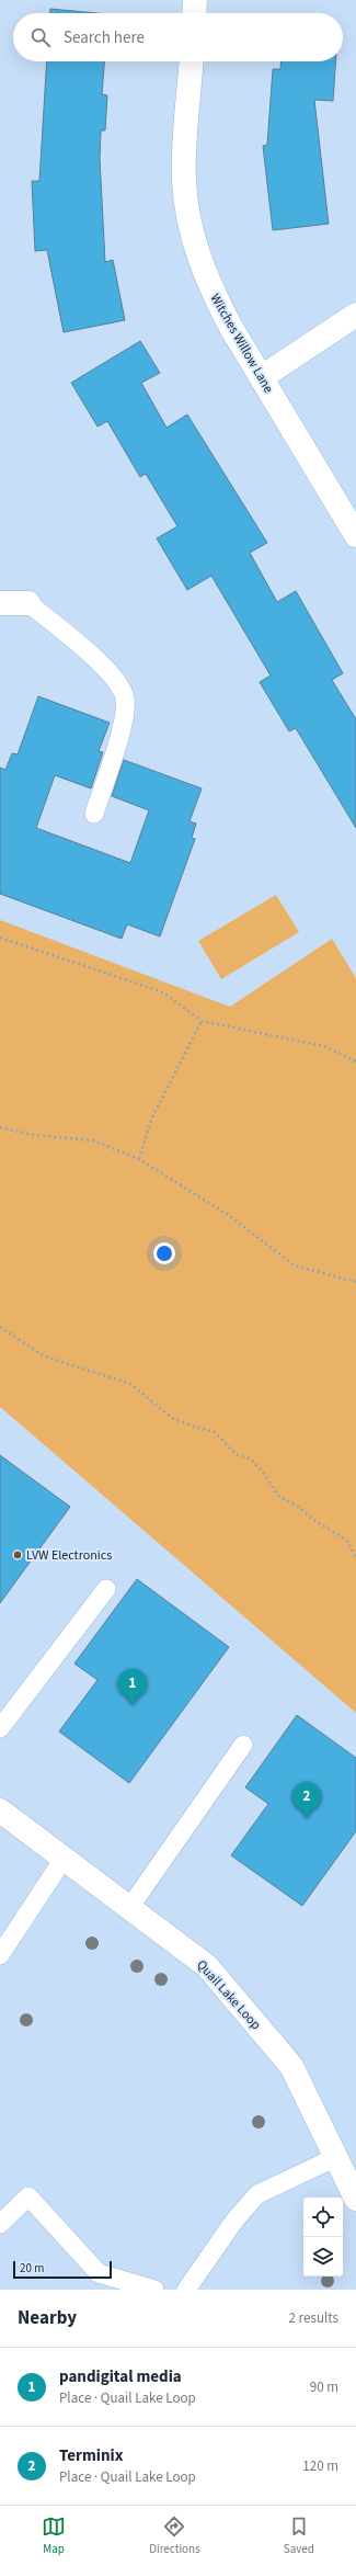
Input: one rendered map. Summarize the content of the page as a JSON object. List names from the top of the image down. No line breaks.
{"streets":{"street":["Witches Willow Lane","Quail Lake Loop"]},"places":["LVW Electronics"],"scale_bar":"20 m","page":{"search":"Search here","pins":["1","2"],"scale":"20 m","heading":["Nearby","2 results"],"list":[{"mark":"1","name":"pandigital media","note":"Place · Quail Lake Loop","value":"90 m"},{"mark":"2","name":"Terminix","note":"Place · Quail Lake Loop","value":"120 m"}],"nav":["Map","Directions","Saved"]}}
